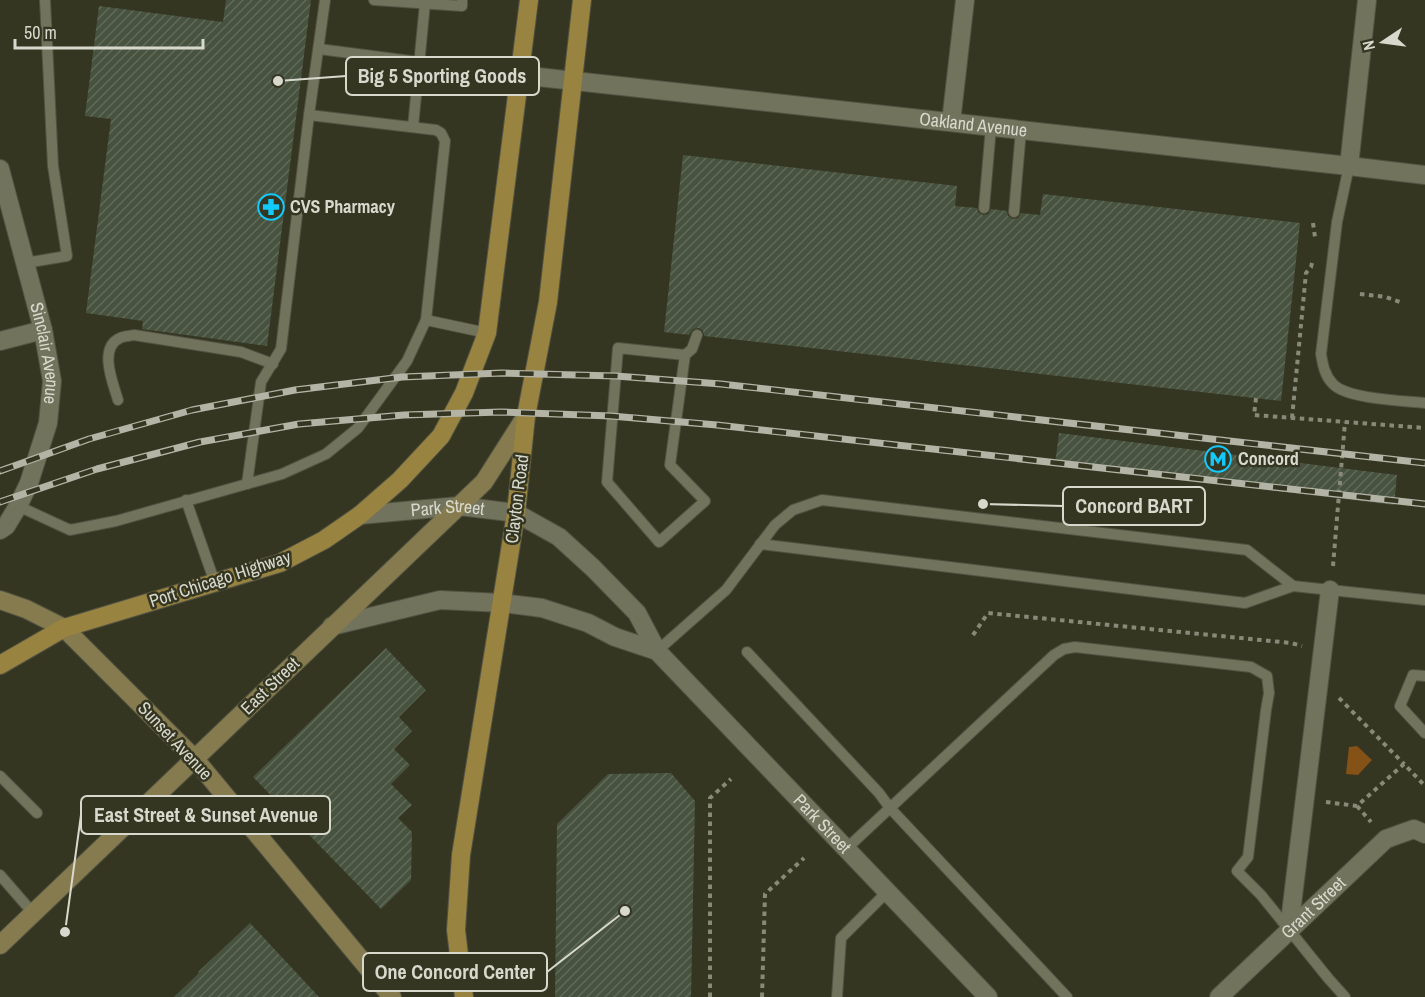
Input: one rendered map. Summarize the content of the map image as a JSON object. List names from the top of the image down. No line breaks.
{"streets":{"main road":["Clayton Road","Port Chicago Highway","East Street","Sunset Avenue"],"street":["Oakland Avenue","Sinclair Avenue","Park Street","Grant Street"]},"crossings":[["Oakland Avenue","Clayton Road"],["Clayton Road","Park Street"],["Clayton Road","East Street"],["Park Street","Port Chicago Highway"],["Park Street","East Street"],["Port Chicago Highway","Sunset Avenue"],["East Street","Sunset Avenue"]],"places":{"other":["Big 5 Sporting Goods","Concord BART","One Concord Center","East Street & Sunset Avenue"],"pharmacy":["CVS Pharmacy"],"metro station":["Concord"]},"scale_bar":"50 m","north":"left"}
